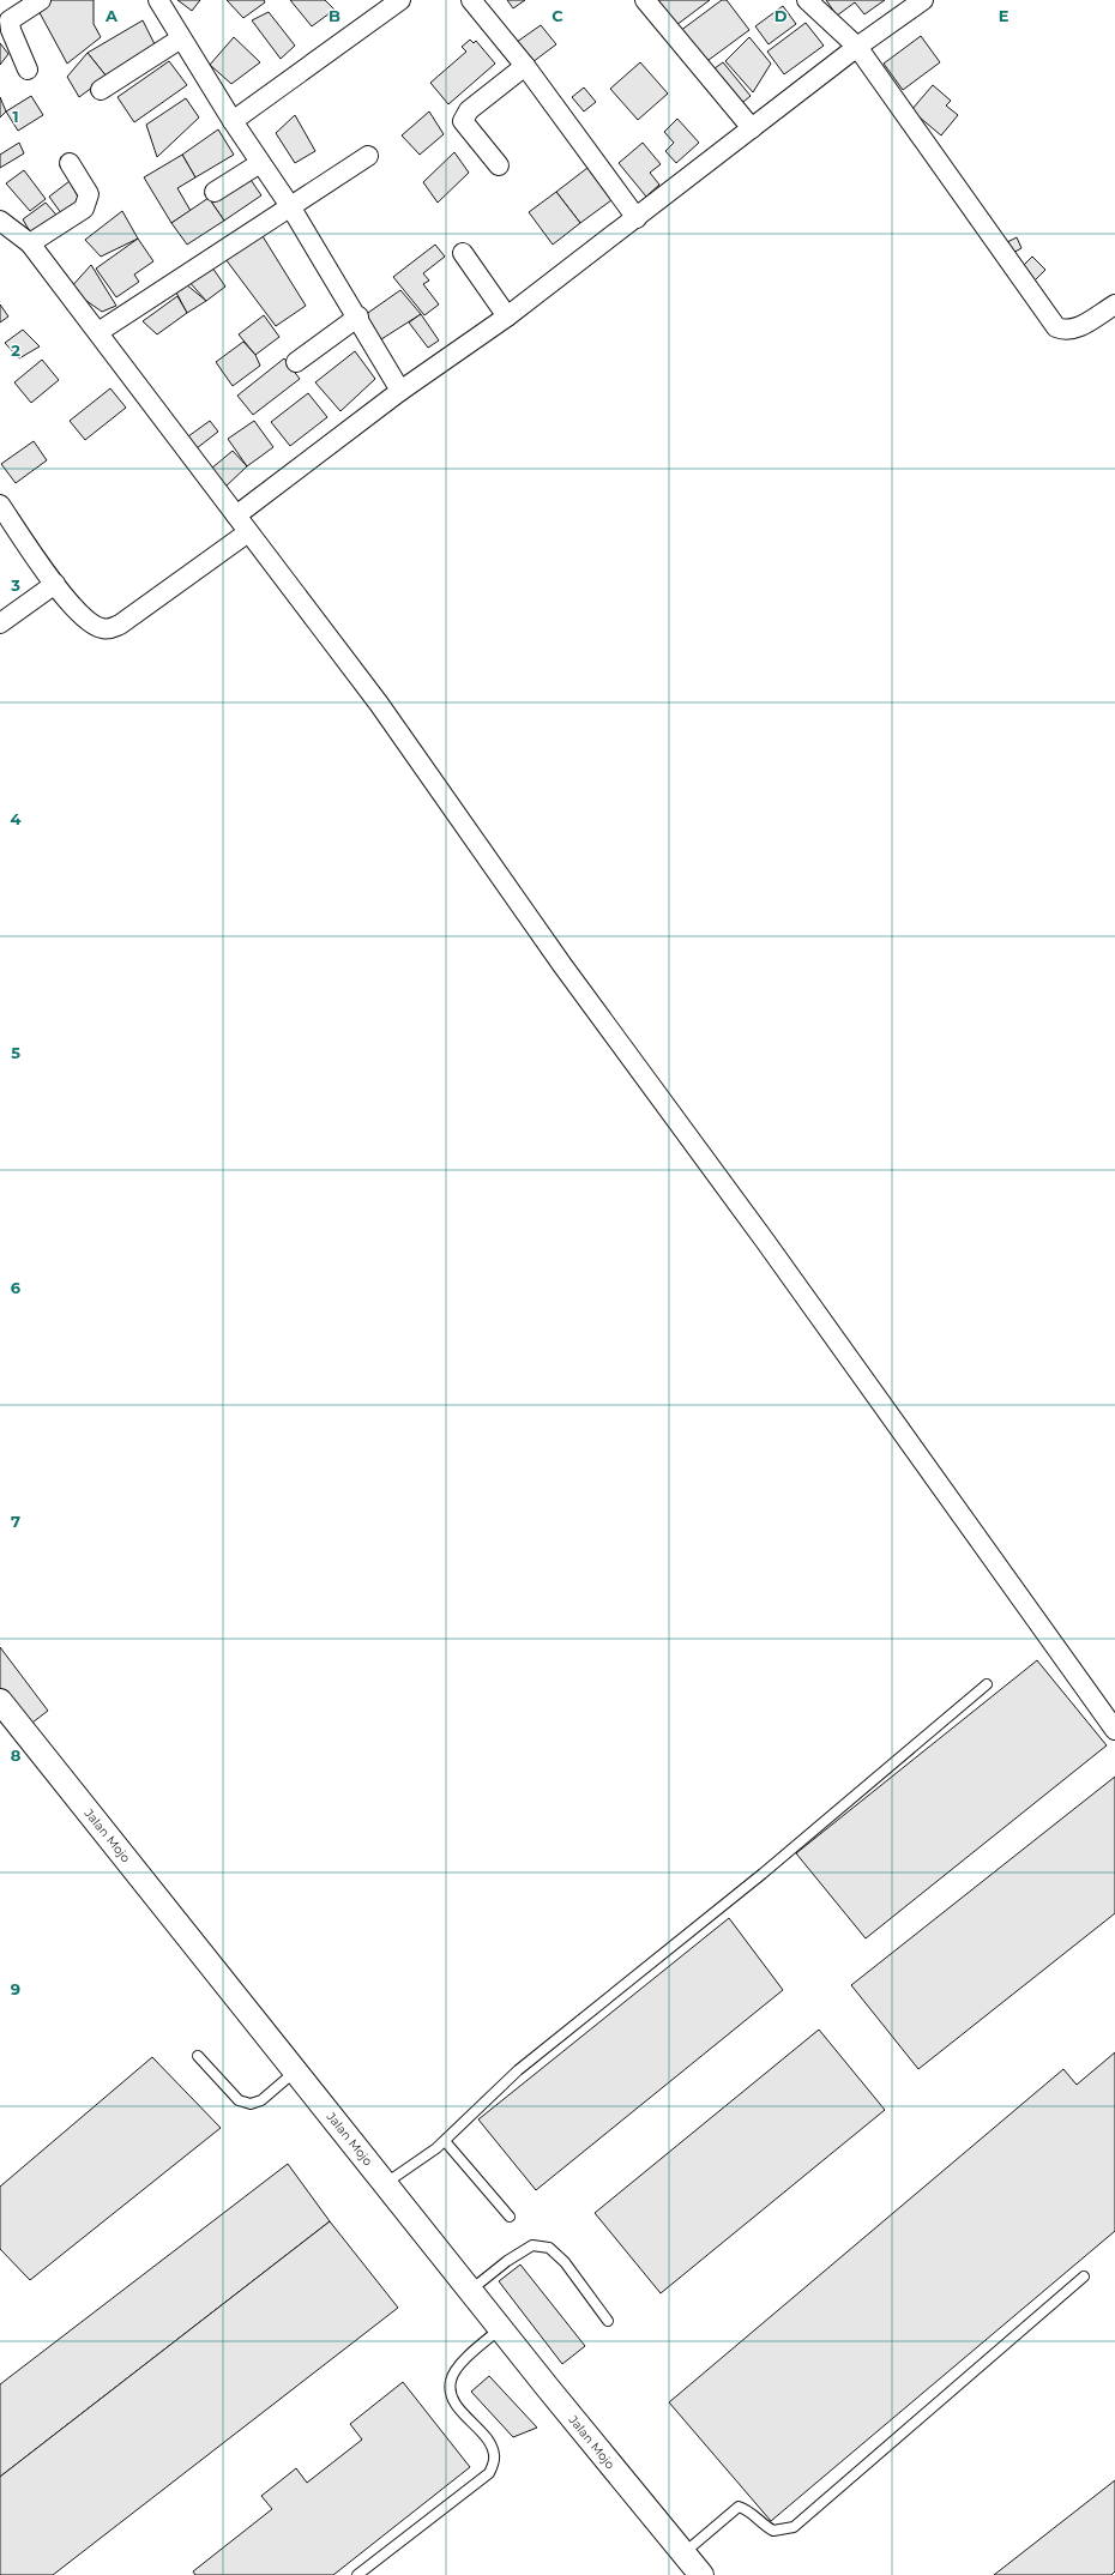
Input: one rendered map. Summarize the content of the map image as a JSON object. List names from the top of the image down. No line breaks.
{"streets":{"street":["Jalan Mojo"]},"grid":{"columns":["A","B","C","D","E"],"rows":["1","2","3","4","5","6","7","8","9"]}}
